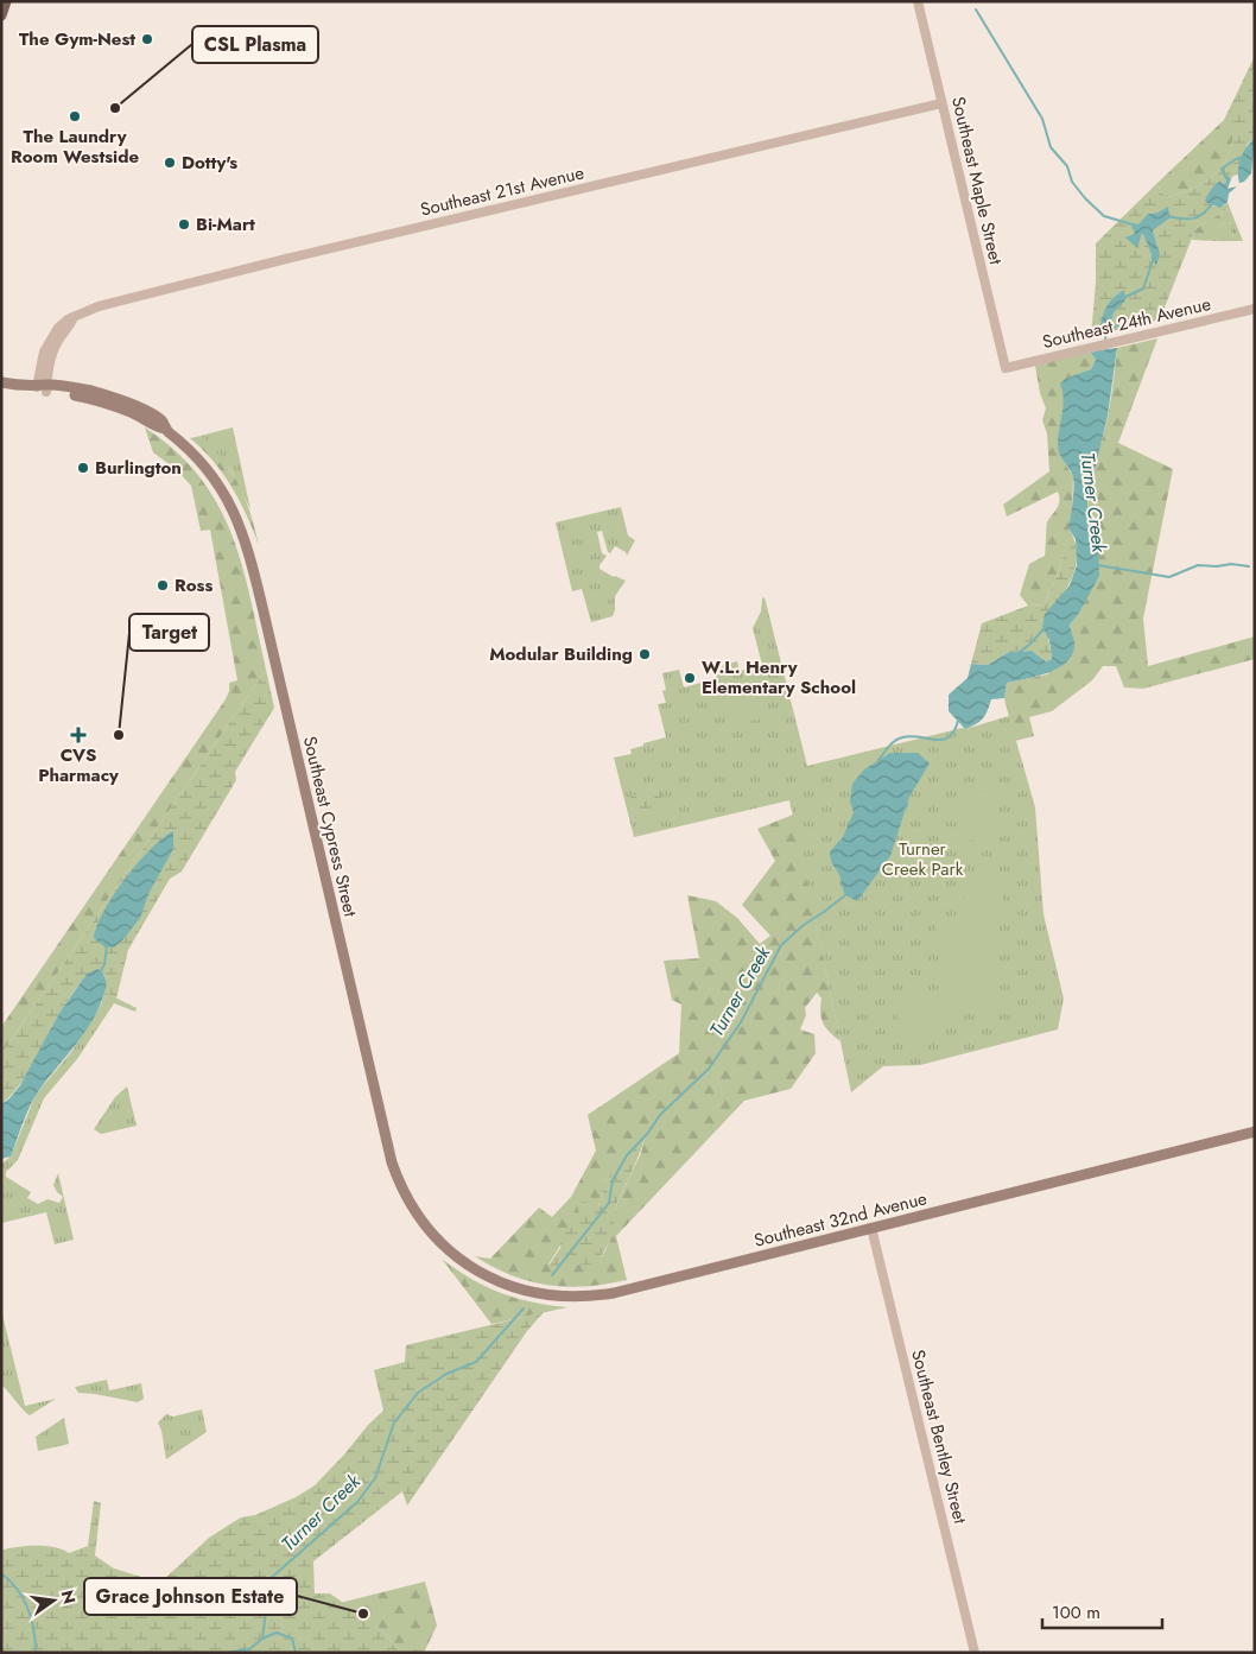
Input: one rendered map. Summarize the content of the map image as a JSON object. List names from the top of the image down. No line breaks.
{"streets":{"main road":["Southeast Cypress Street","Southeast 32nd Avenue"],"street":["Southeast Maple Street","Southeast 21st Avenue","Southeast 24th Avenue","Southeast Bentley Street"]},"crossings":[["Southeast Maple Street","Southeast 21st Avenue"],["Southeast Maple Street","Southeast 24th Avenue"],["Southeast 21st Avenue","Southeast Cypress Street"],["Southeast Cypress Street","Southeast 32nd Avenue"],["Southeast 32nd Avenue","Southeast Bentley Street"]],"water":["Turner Creek"],"parks":["Turner Creek Park"],"places":{"other":["The Gym-Nest","CSL Plasma","The Laundry Room Westside","Dotty's","Bi-Mart","Burlington","Ross","Modular Building","W.L. Henry Elementary School","Target","Grace Johnson Estate"],"health":["CVS Pharmacy"]},"scale_bar":"100 m","north":"right"}
